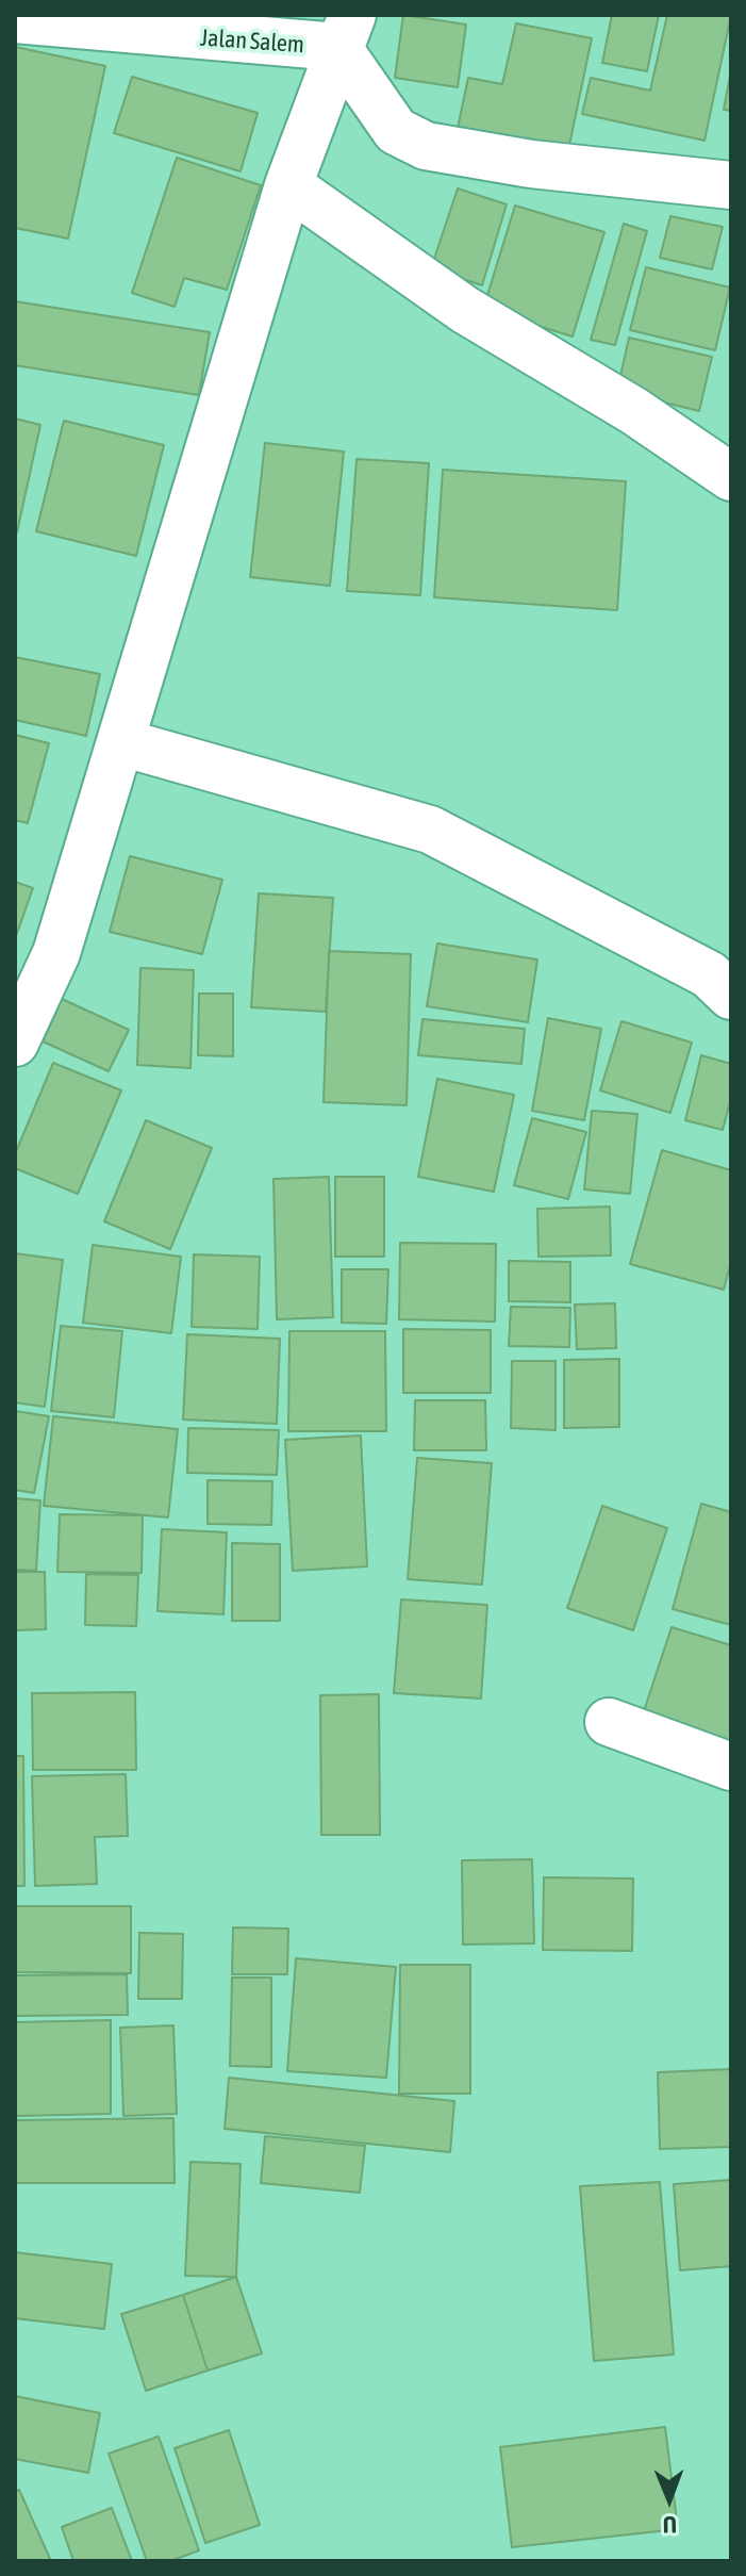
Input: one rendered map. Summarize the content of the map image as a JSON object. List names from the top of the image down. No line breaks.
{"streets":{"street":["Jalan Salem"]},"north":"bottom"}
